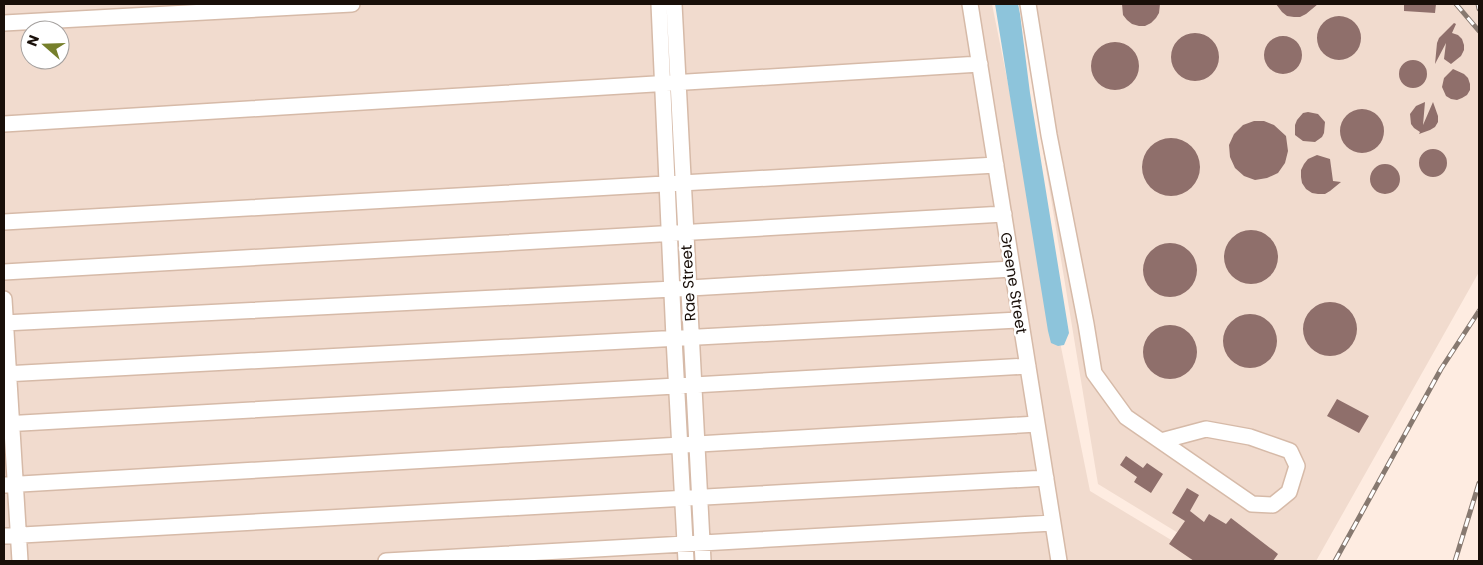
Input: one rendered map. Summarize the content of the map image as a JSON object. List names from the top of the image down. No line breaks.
{"streets":{"street":["Rae Street","Greene Street"]},"north":"left"}
